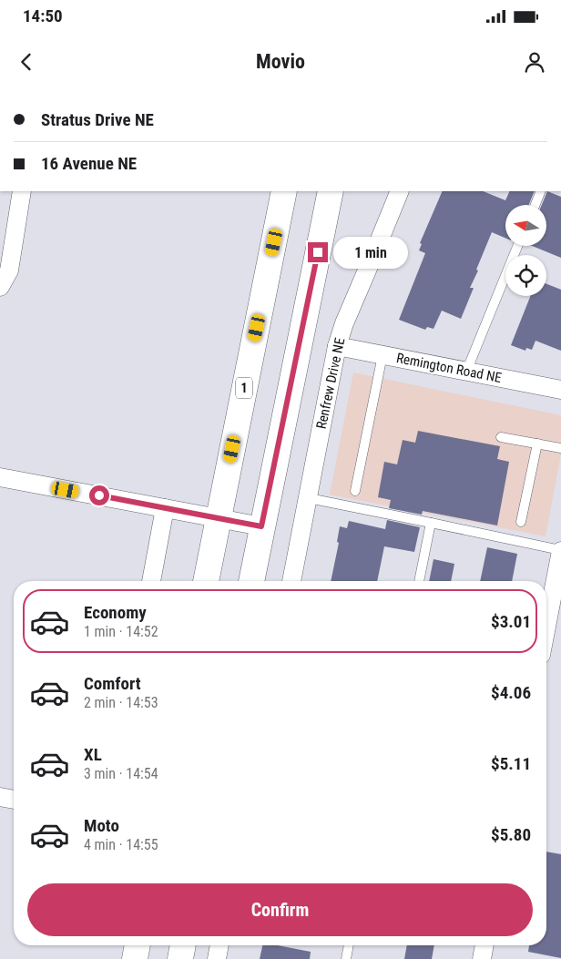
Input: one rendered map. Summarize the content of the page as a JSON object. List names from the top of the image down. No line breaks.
{"streets":{"highway":["1"],"street":["Remington Road NE","Renfrew Drive NE"]},"crossings":[["Remington Road NE","Renfrew Drive NE"]],"north":"left","page":{"status":"14:50","header":"Movio","banner":["Stratus Drive NE","16 Avenue NE"],"bubble":"1 min","list":[{"name":"Economy","note":"1 min · 14:52","value":"$3.01"},{"name":"Comfort","note":"2 min · 14:53","value":"$4.06"},{"name":"XL","note":"3 min · 14:54","value":"$5.11"},{"name":"Moto","note":"4 min · 14:55","value":"$5.80"}],"buttons":"Confirm"}}
